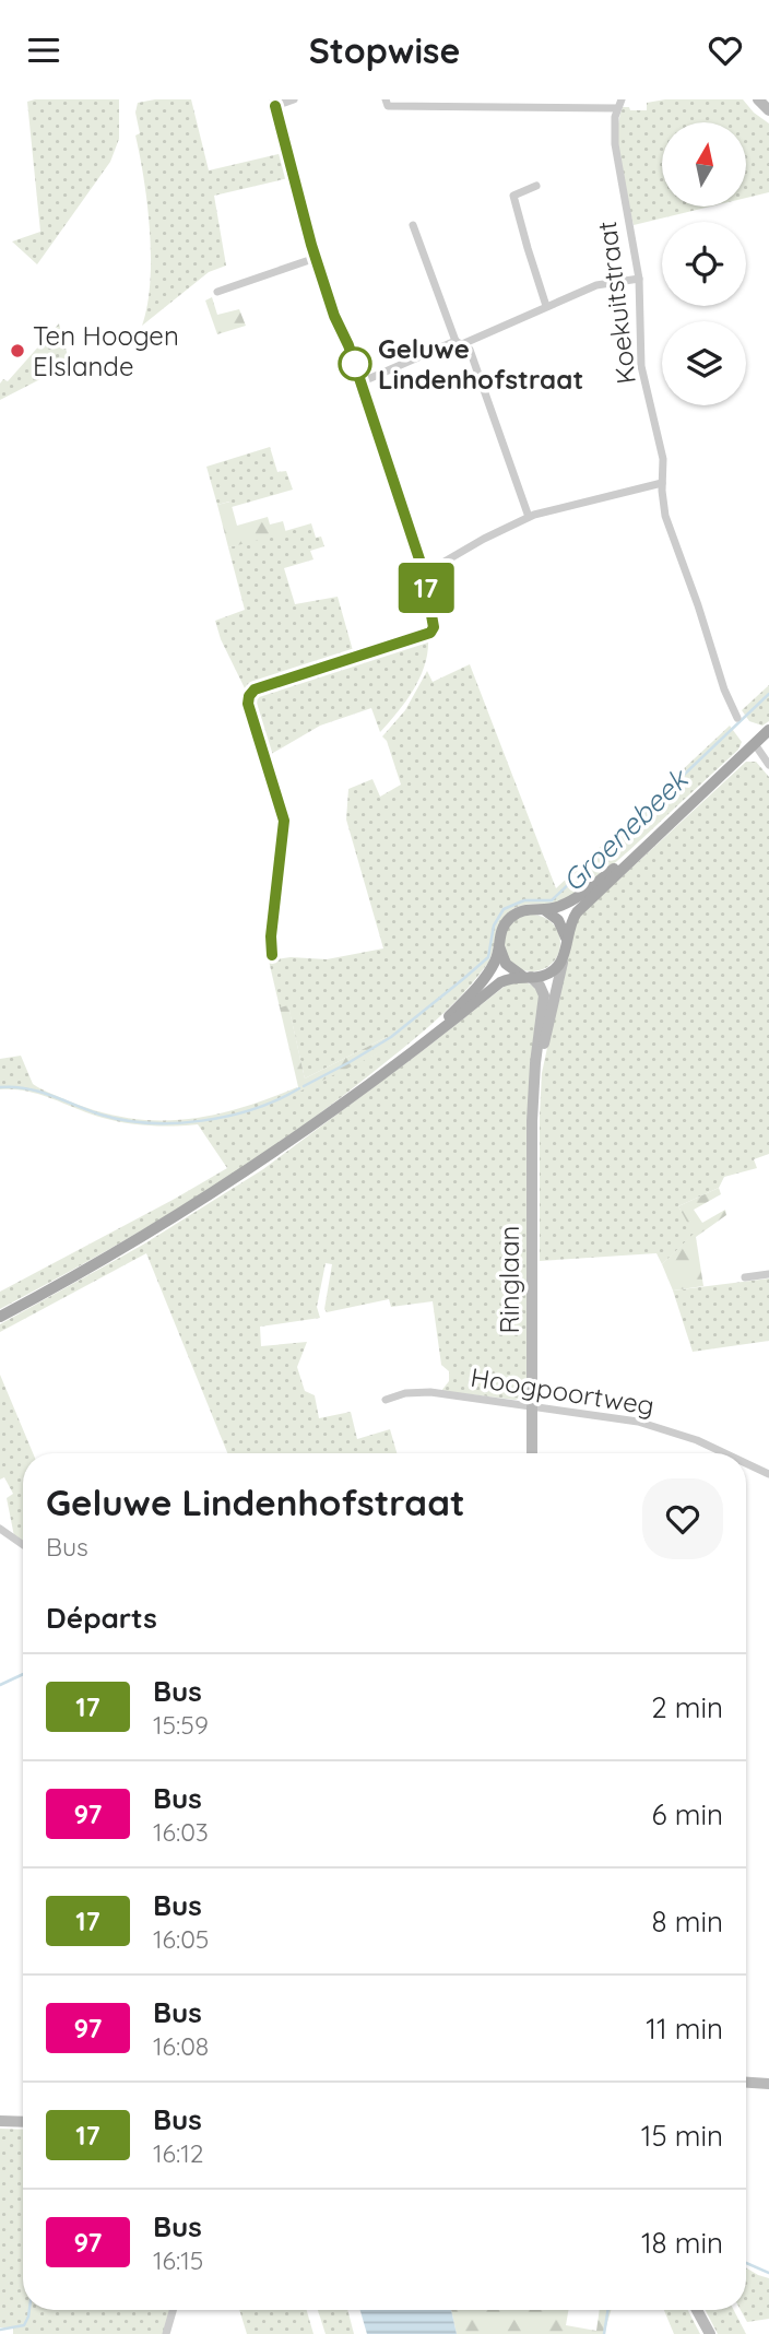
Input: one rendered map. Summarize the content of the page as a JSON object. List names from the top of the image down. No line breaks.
{"streets":{"main road":["Ringlaan"],"street":["Koekuitstraat","Hoogpoortweg"]},"crossings":[["Ringlaan","Hoogpoortweg"]],"water":["Groenebeek"],"places":["Ten Hoogen Elslande","Geluwe Lindenhofstraat"],"lines":["bus line 17"],"north":"top","page":{"header":"Stopwise","on_map":"17","heading":[["Geluwe Lindenhofstraat","Bus"],"Départs"],"list":[{"mark":"17","name":"Bus","note":"15:59","value":"2 min"},{"mark":"97","name":"Bus","note":"16:03","value":"6 min"},{"mark":"17","name":"Bus","note":"16:05","value":"8 min"},{"mark":"97","name":"Bus","note":"16:08","value":"11 min"},{"mark":"17","name":"Bus","note":"16:12","value":"15 min"},{"mark":"97","name":"Bus","note":"16:15","value":"18 min"}]}}
